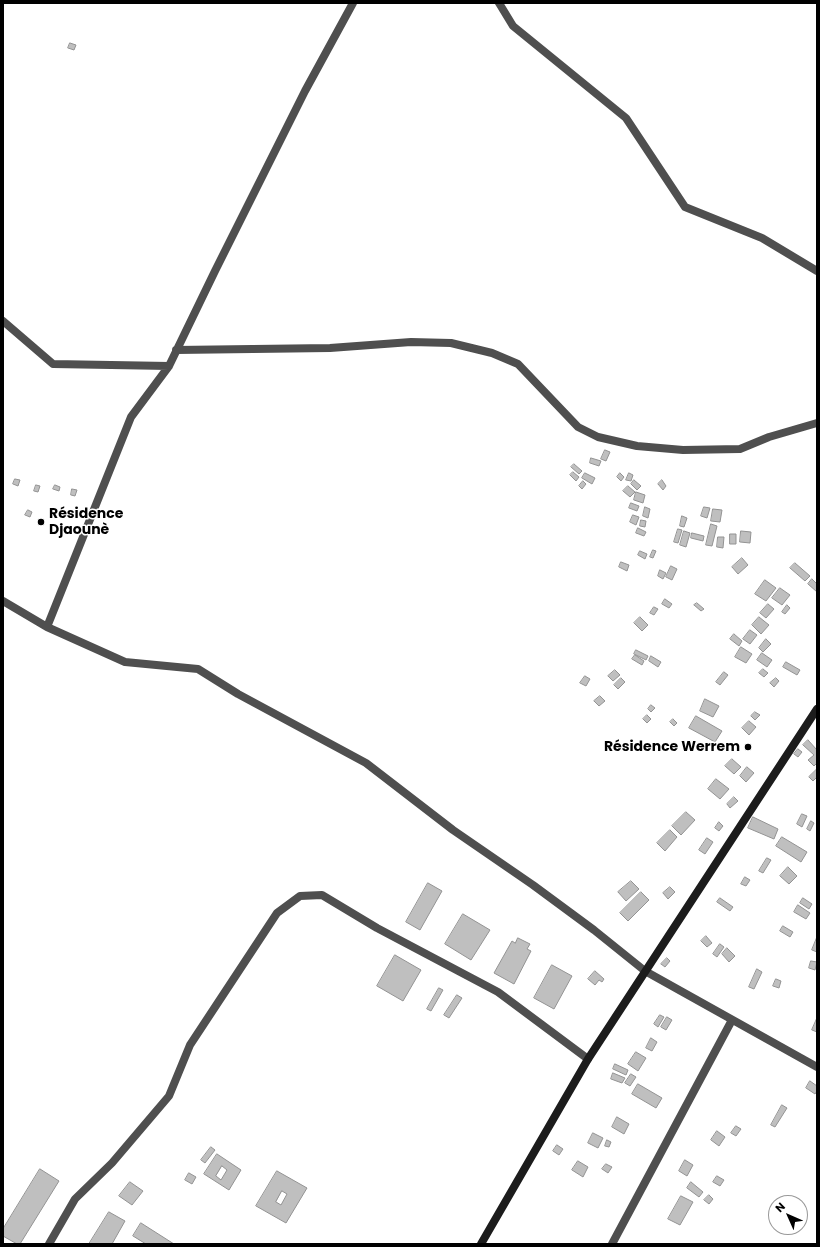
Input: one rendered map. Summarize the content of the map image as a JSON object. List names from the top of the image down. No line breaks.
{"places":["Résidence Djaounè","Résidence Werrem"],"north":"top left"}
